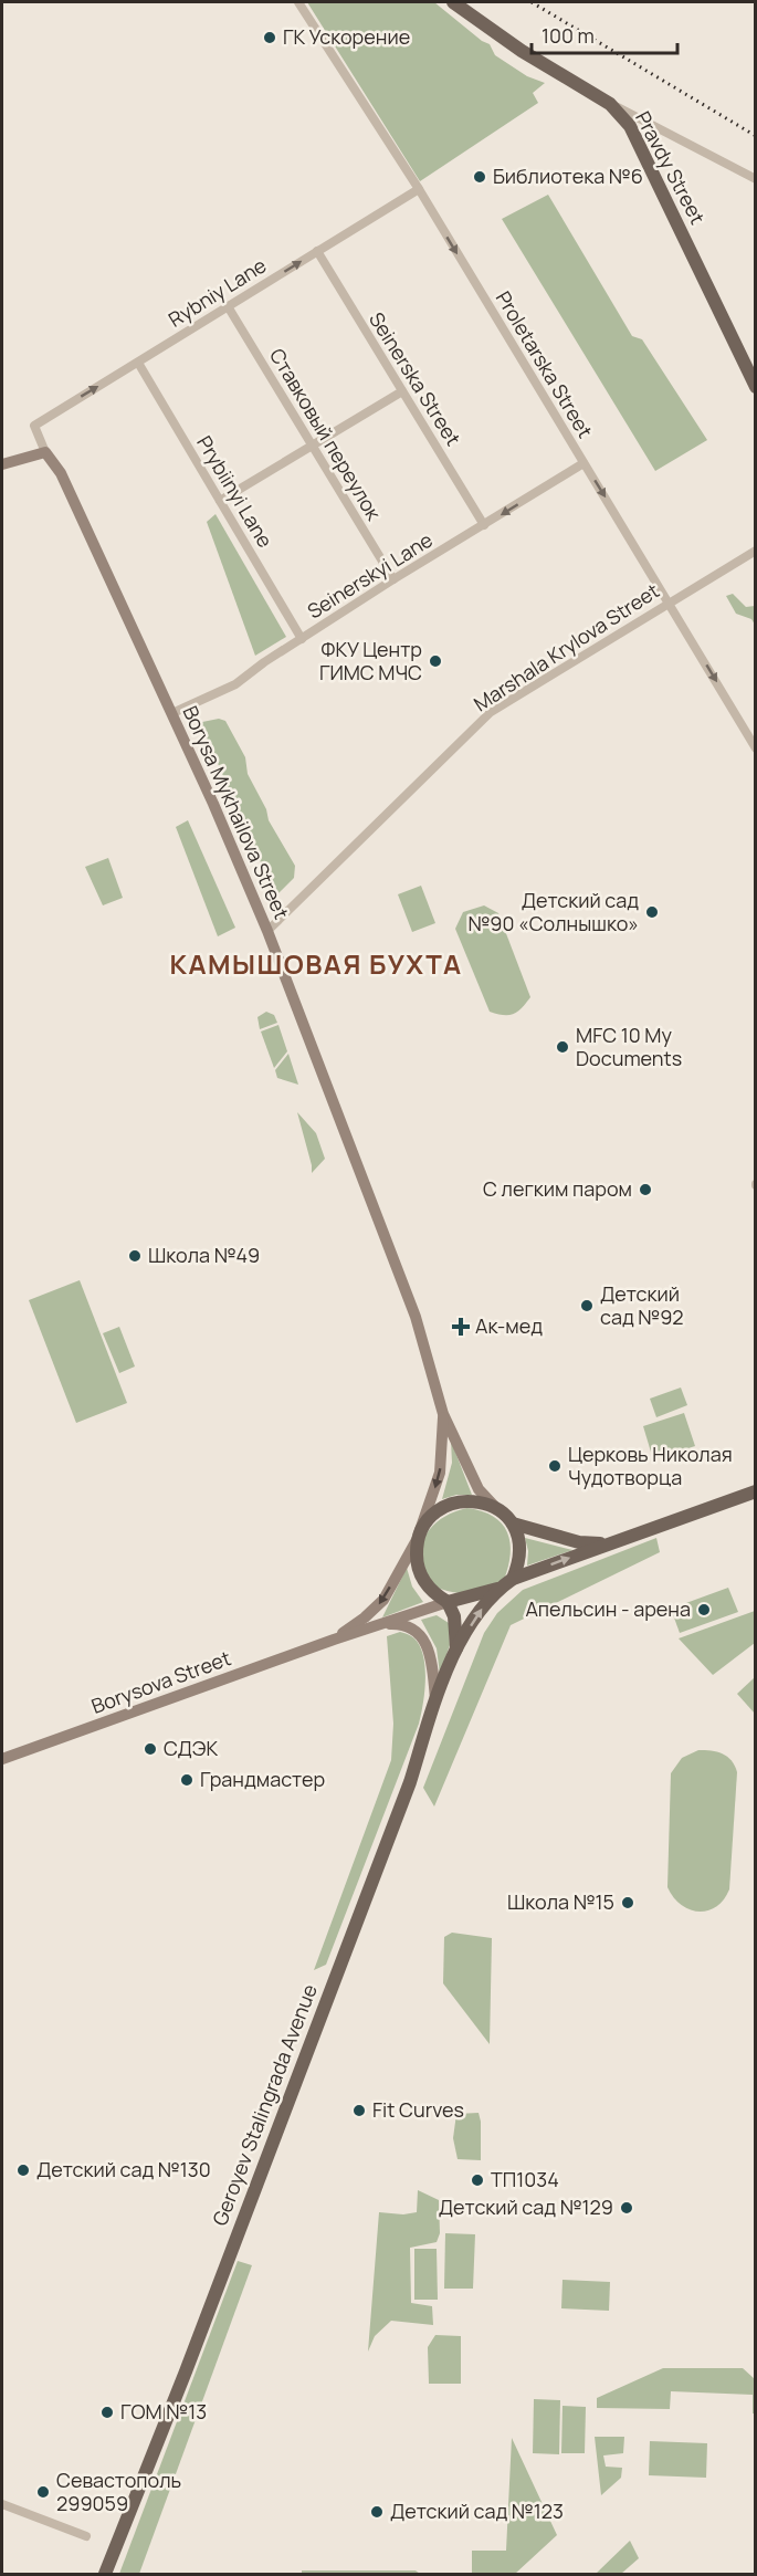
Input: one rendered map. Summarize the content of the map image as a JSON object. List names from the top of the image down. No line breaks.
{"streets":{"main road":["Pravdy Street","Geroyev Stalingrada Avenue"],"street":["Rybniy Lane","Proletarska Street","Seinerska Street","Ставковый переулок","Prybiinyi Lane","Seinerskyi Lane","Marshala Krylova Street","Borysa Mykhailova Street","Borysova Street"]},"crossings":[["Rybniy Lane","Proletarska Street"],["Rybniy Lane","Seinerska Street"],["Rybniy Lane","Ставковый переулок"],["Rybniy Lane","Prybiinyi Lane"],["Rybniy Lane","Borysa Mykhailova Street"],["Proletarska Street","Seinerskyi Lane"],["Proletarska Street","Marshala Krylova Street"],["Seinerska Street","Seinerskyi Lane"],["Ставковый переулок","Seinerskyi Lane"],["Prybiinyi Lane","Seinerskyi Lane"],["Seinerskyi Lane","Borysa Mykhailova Street"],["Marshala Krylova Street","Borysa Mykhailova Street"],["Borysa Mykhailova Street","Borysova Street"],["Borysa Mykhailova Street","Geroyev Stalingrada Avenue"],["Borysova Street","Geroyev Stalingrada Avenue"]],"one_way":["Rybniy Lane","Proletarska Street"],"districts":["КАМЫШОВАЯ БУХТА"],"places":{"other":["ГК Ускорение","Библиотека №6","ФКУ Центр ГИМС МЧС","Детский сад №90 «Солнышко»","MFC 10 My Documents","С легким паром","Школа №49","Детский сад №92","Церковь Николая Чудотворца","Апельсин - арена","СДЭК","Грандмастер","Школа №15","Fit Curves","Детский сад №130","ТП1034","Детский сад №129","ГОМ №13","Севастополь 299059","Детский сад №123"],"health":["Ак-мед"]},"scale_bar":"100 m"}
